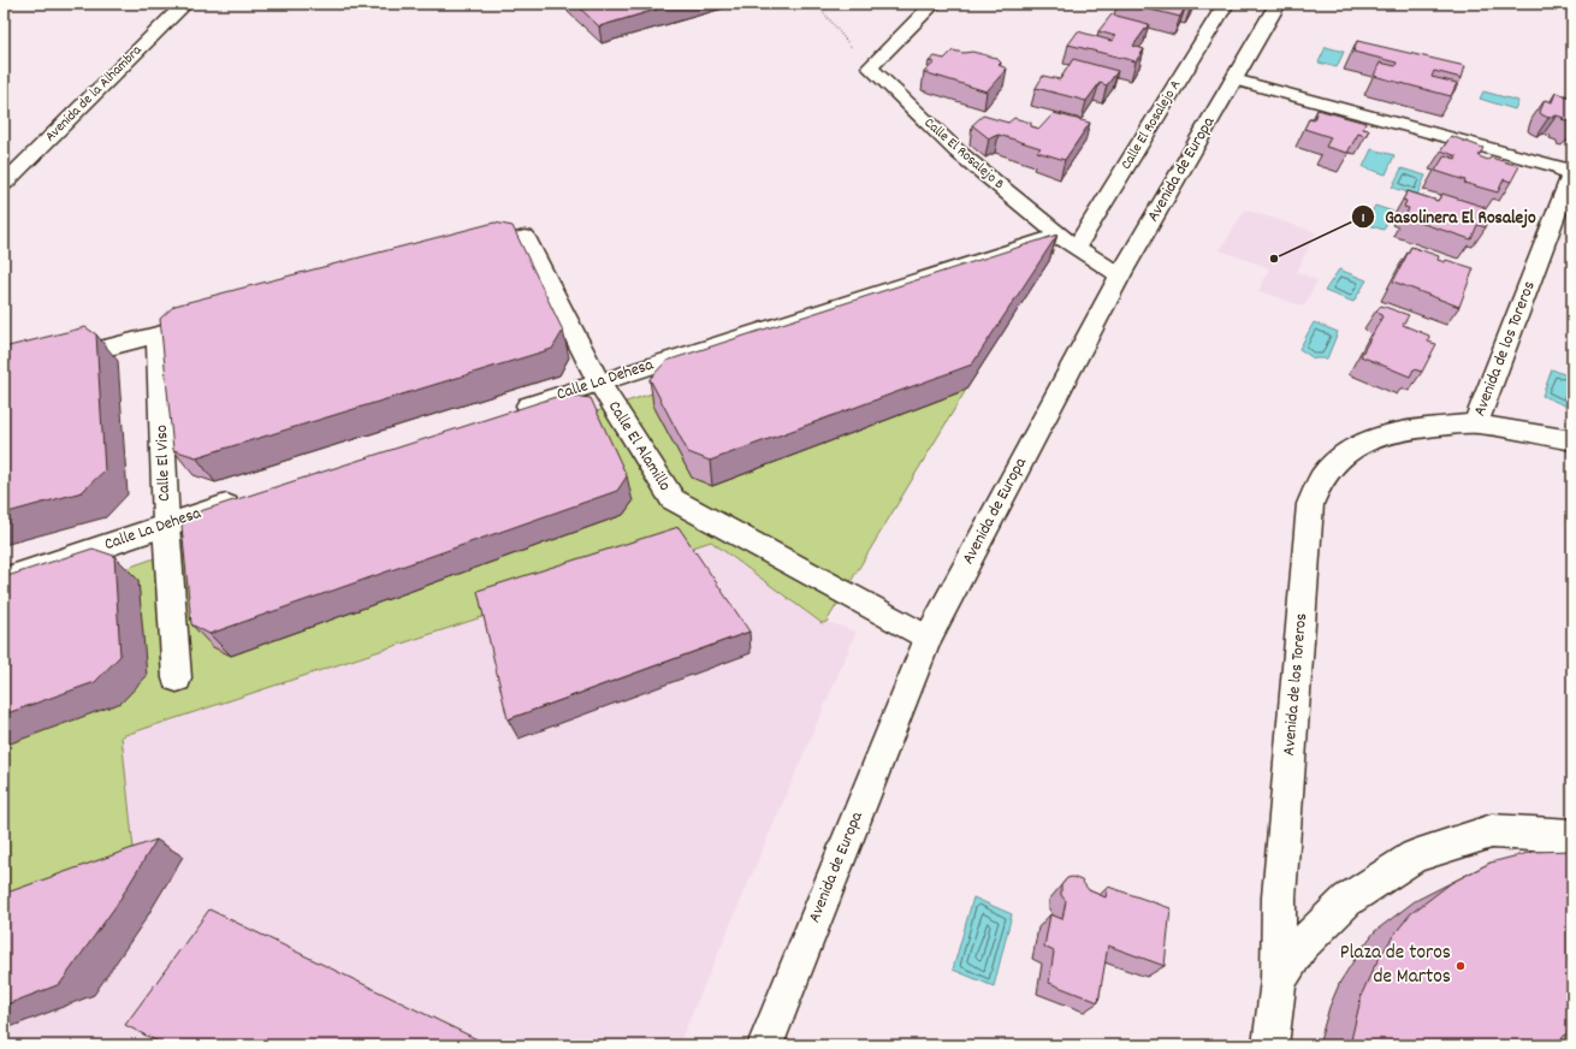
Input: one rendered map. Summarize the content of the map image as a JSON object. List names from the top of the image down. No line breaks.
{"streets":{"street":["Avenida de la Alhambra","Calle El Rosalejo A","Calle El Rosalejo B","Avenida de Europa","Avenida de los Toreros","Calle La Dehesa","Calle El Alamillo","Calle El Viso"]},"crossings":[["Calle El Rosalejo A","Calle El Rosalejo B"],["Calle El Rosalejo A","Calle La Dehesa"],["Calle El Rosalejo B","Calle La Dehesa"],["Avenida de Europa","Avenida de los Toreros"],["Avenida de Europa","Calle El Alamillo"],["Calle La Dehesa","Calle El Alamillo"],["Calle La Dehesa","Calle El Viso"]],"places":["Gasolinera El Rosalejo","Plaza de toros de Martos"]}
